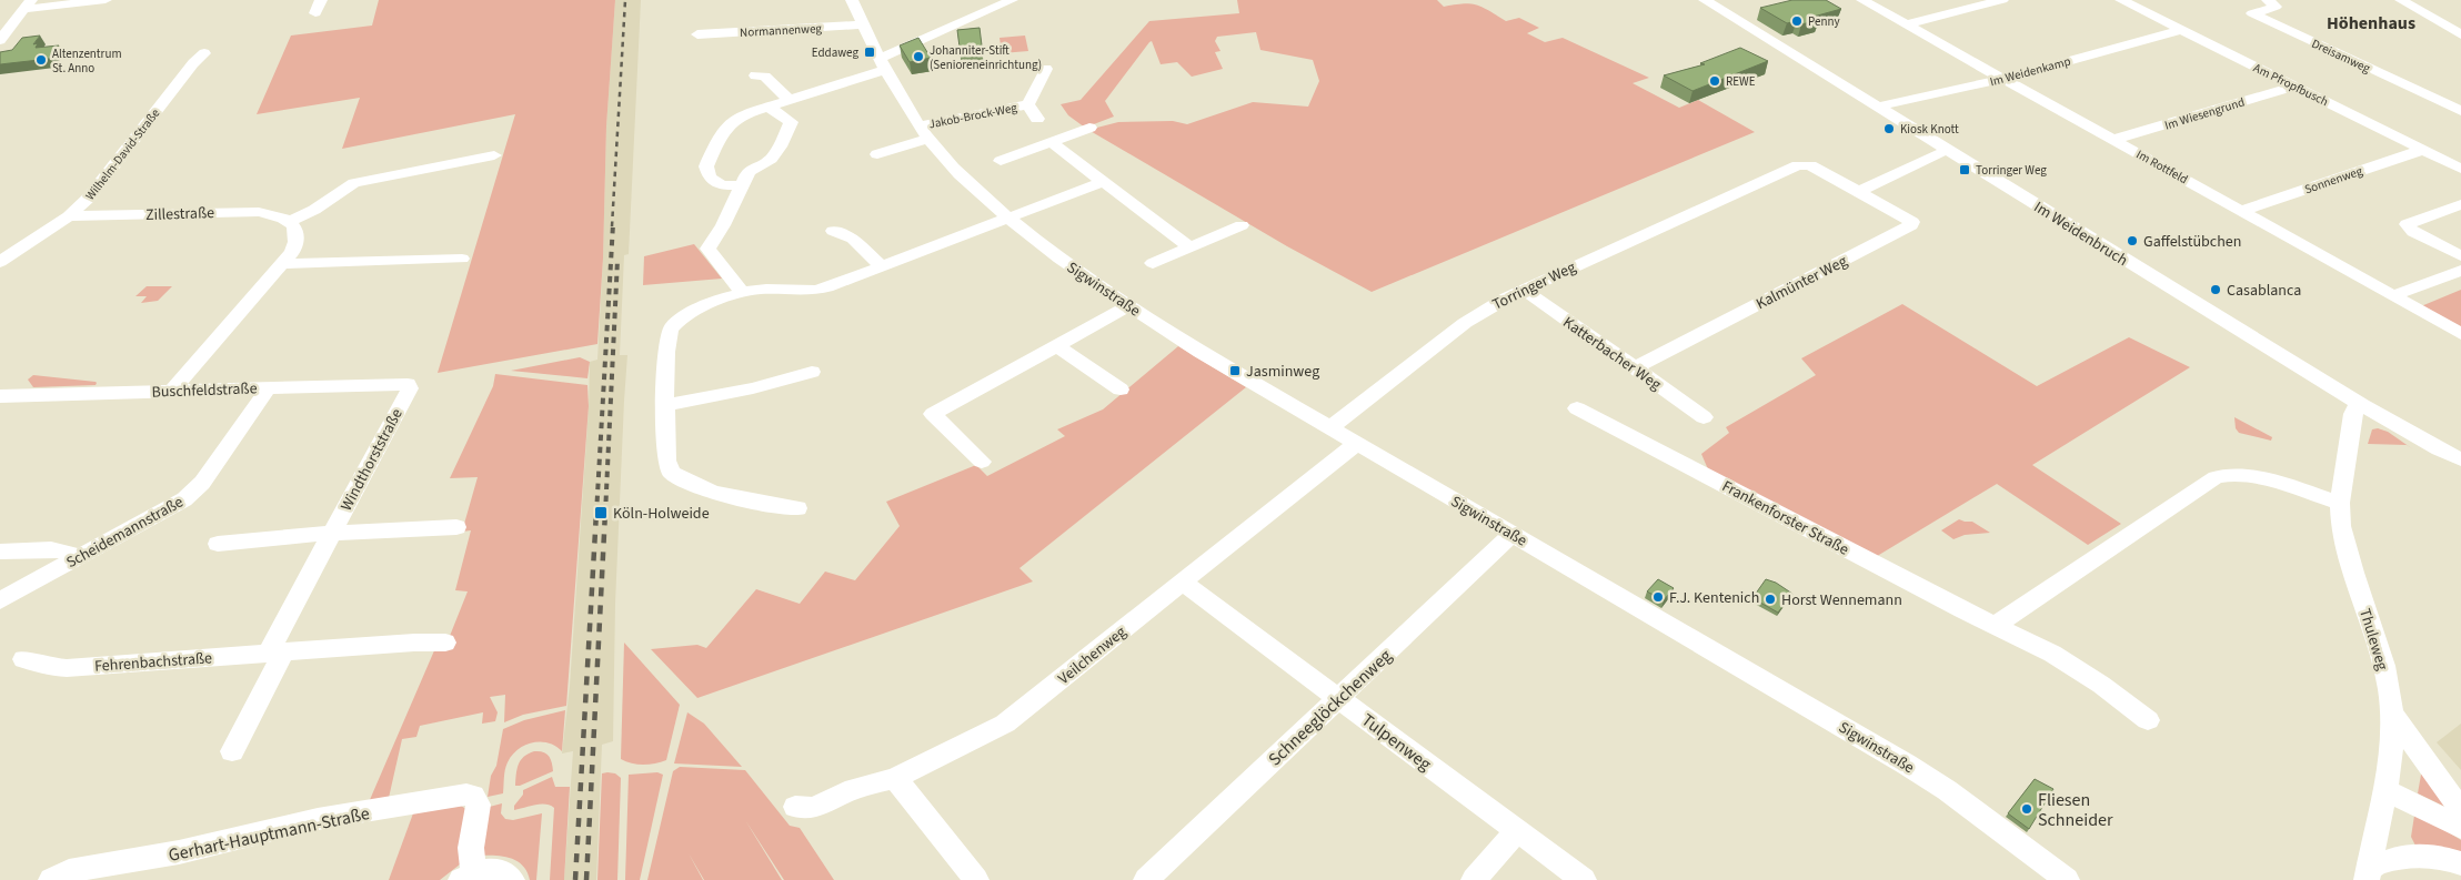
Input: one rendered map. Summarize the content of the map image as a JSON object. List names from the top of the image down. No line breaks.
{"streets":{"street":["Normannenweg","Dreisamweg","Im Weidenkamp","Am Pfropfbusch","Im Wiesengrund","Jakob-Brock-Weg","Wilhelm-David-Straße","Im Rottfeld","Sonnenweg","Zillestraße","Im Weidenbruch","Kalmünter Weg","Torringer Weg","Sigwinstraße","Katterbacher Weg","Buschfeldstraße","Windthorststraße","Frankenforster Straße","Scheidemannstraße","Thuleweg","Veilchenweg","Fehrenbachstraße","Schneeglöckchenweg","Tulpenweg","Gerhart-Hauptmann-Straße"]},"crossings":[["Normannenweg","Sigwinstraße"],["Im Weidenkamp","Am Pfropfbusch"],["Im Weidenkamp","Im Rottfeld"],["Im Weidenkamp","Im Weidenbruch"],["Am Pfropfbusch","Im Wiesengrund"],["Am Pfropfbusch","Sonnenweg"],["Im Wiesengrund","Im Rottfeld"],["Jakob-Brock-Weg","Sigwinstraße"],["Wilhelm-David-Straße","Zillestraße"],["Im Rottfeld","Sonnenweg"],["Im Weidenbruch","Thuleweg"],["Kalmünter Weg","Torringer Weg"],["Kalmünter Weg","Katterbacher Weg"],["Torringer Weg","Sigwinstraße"],["Torringer Weg","Katterbacher Weg"],["Sigwinstraße","Veilchenweg"],["Sigwinstraße","Schneeglöckchenweg"],["Buschfeldstraße","Windthorststraße"],["Buschfeldstraße","Scheidemannstraße"],["Windthorststraße","Fehrenbachstraße"],["Veilchenweg","Tulpenweg"],["Schneeglöckchenweg","Tulpenweg"]],"districts":["Höhenhaus"],"places":{"other":["Penny","Johanniter-Stift (Senioreneinrichtung)","Altenzentrum St. Anno","REWE","Kiosk Knott","Gaffelstübchen","Casablanca","F.J. Kentenich","Horst Wennemann","Fliesen Schneider"],"transit":["Eddaweg","Torringer Weg","Jasminweg","Köln-Holweide"]}}
